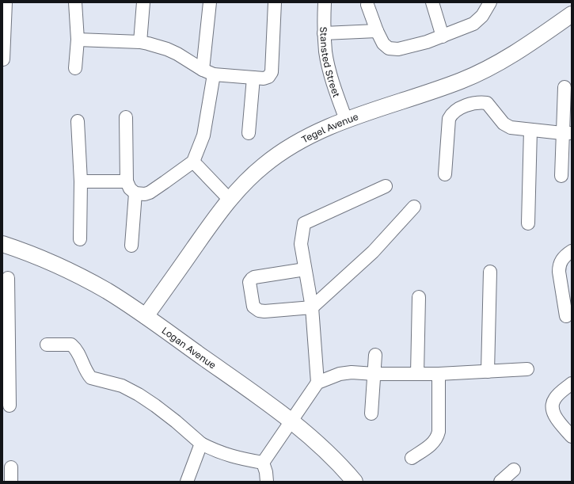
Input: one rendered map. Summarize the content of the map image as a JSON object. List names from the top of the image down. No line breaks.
{"streets":{"street":["Stansted Street","Tegel Avenue","Logan Avenue"]},"crossings":[["Stansted Street","Tegel Avenue"],["Tegel Avenue","Logan Avenue"]]}
